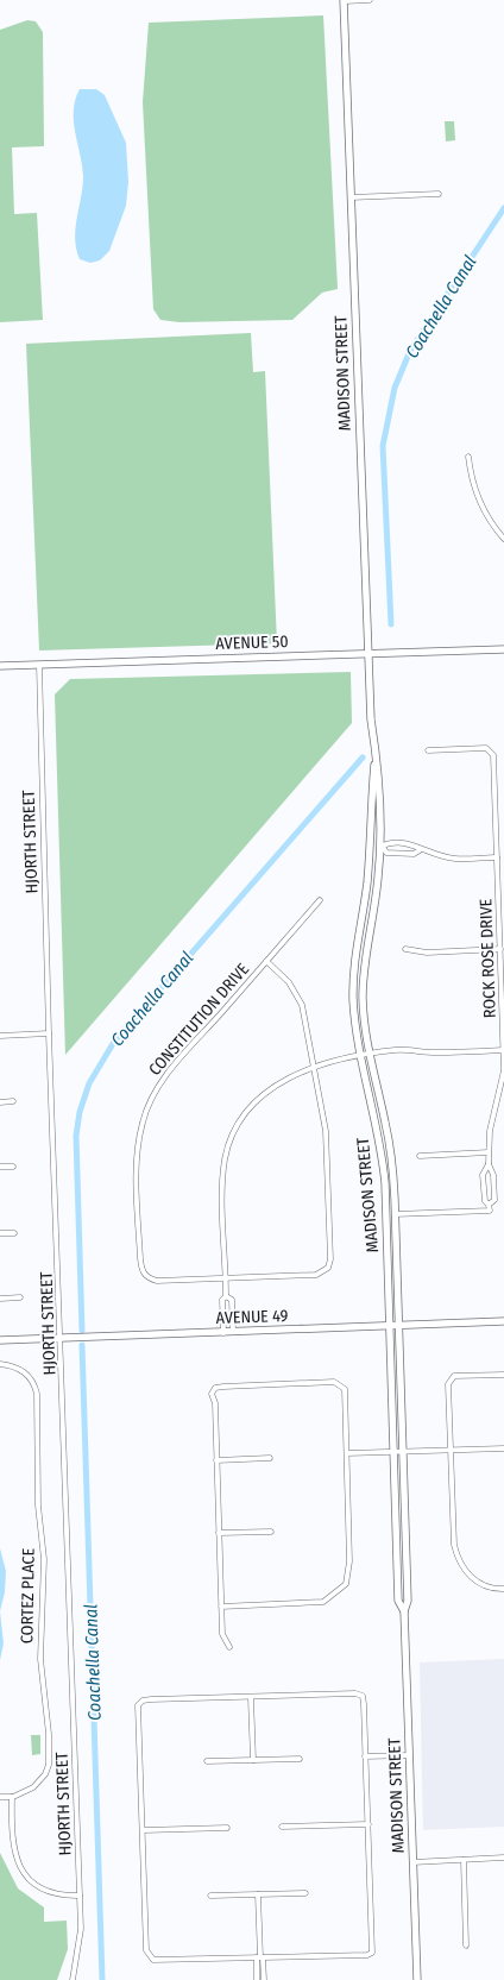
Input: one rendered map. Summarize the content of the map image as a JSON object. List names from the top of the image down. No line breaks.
{"streets":{"main road":["MADISON STREET","AVENUE 50","AVENUE 49"],"street":["HJORTH STREET","ROCK ROSE DRIVE","CONSTITUTION DRIVE","CORTEZ PLACE"]},"crossings":[["MADISON STREET","AVENUE 50"],["MADISON STREET","AVENUE 49"],["AVENUE 50","HJORTH STREET"],["HJORTH STREET","AVENUE 49"]],"water":["Coachella Canal"]}
